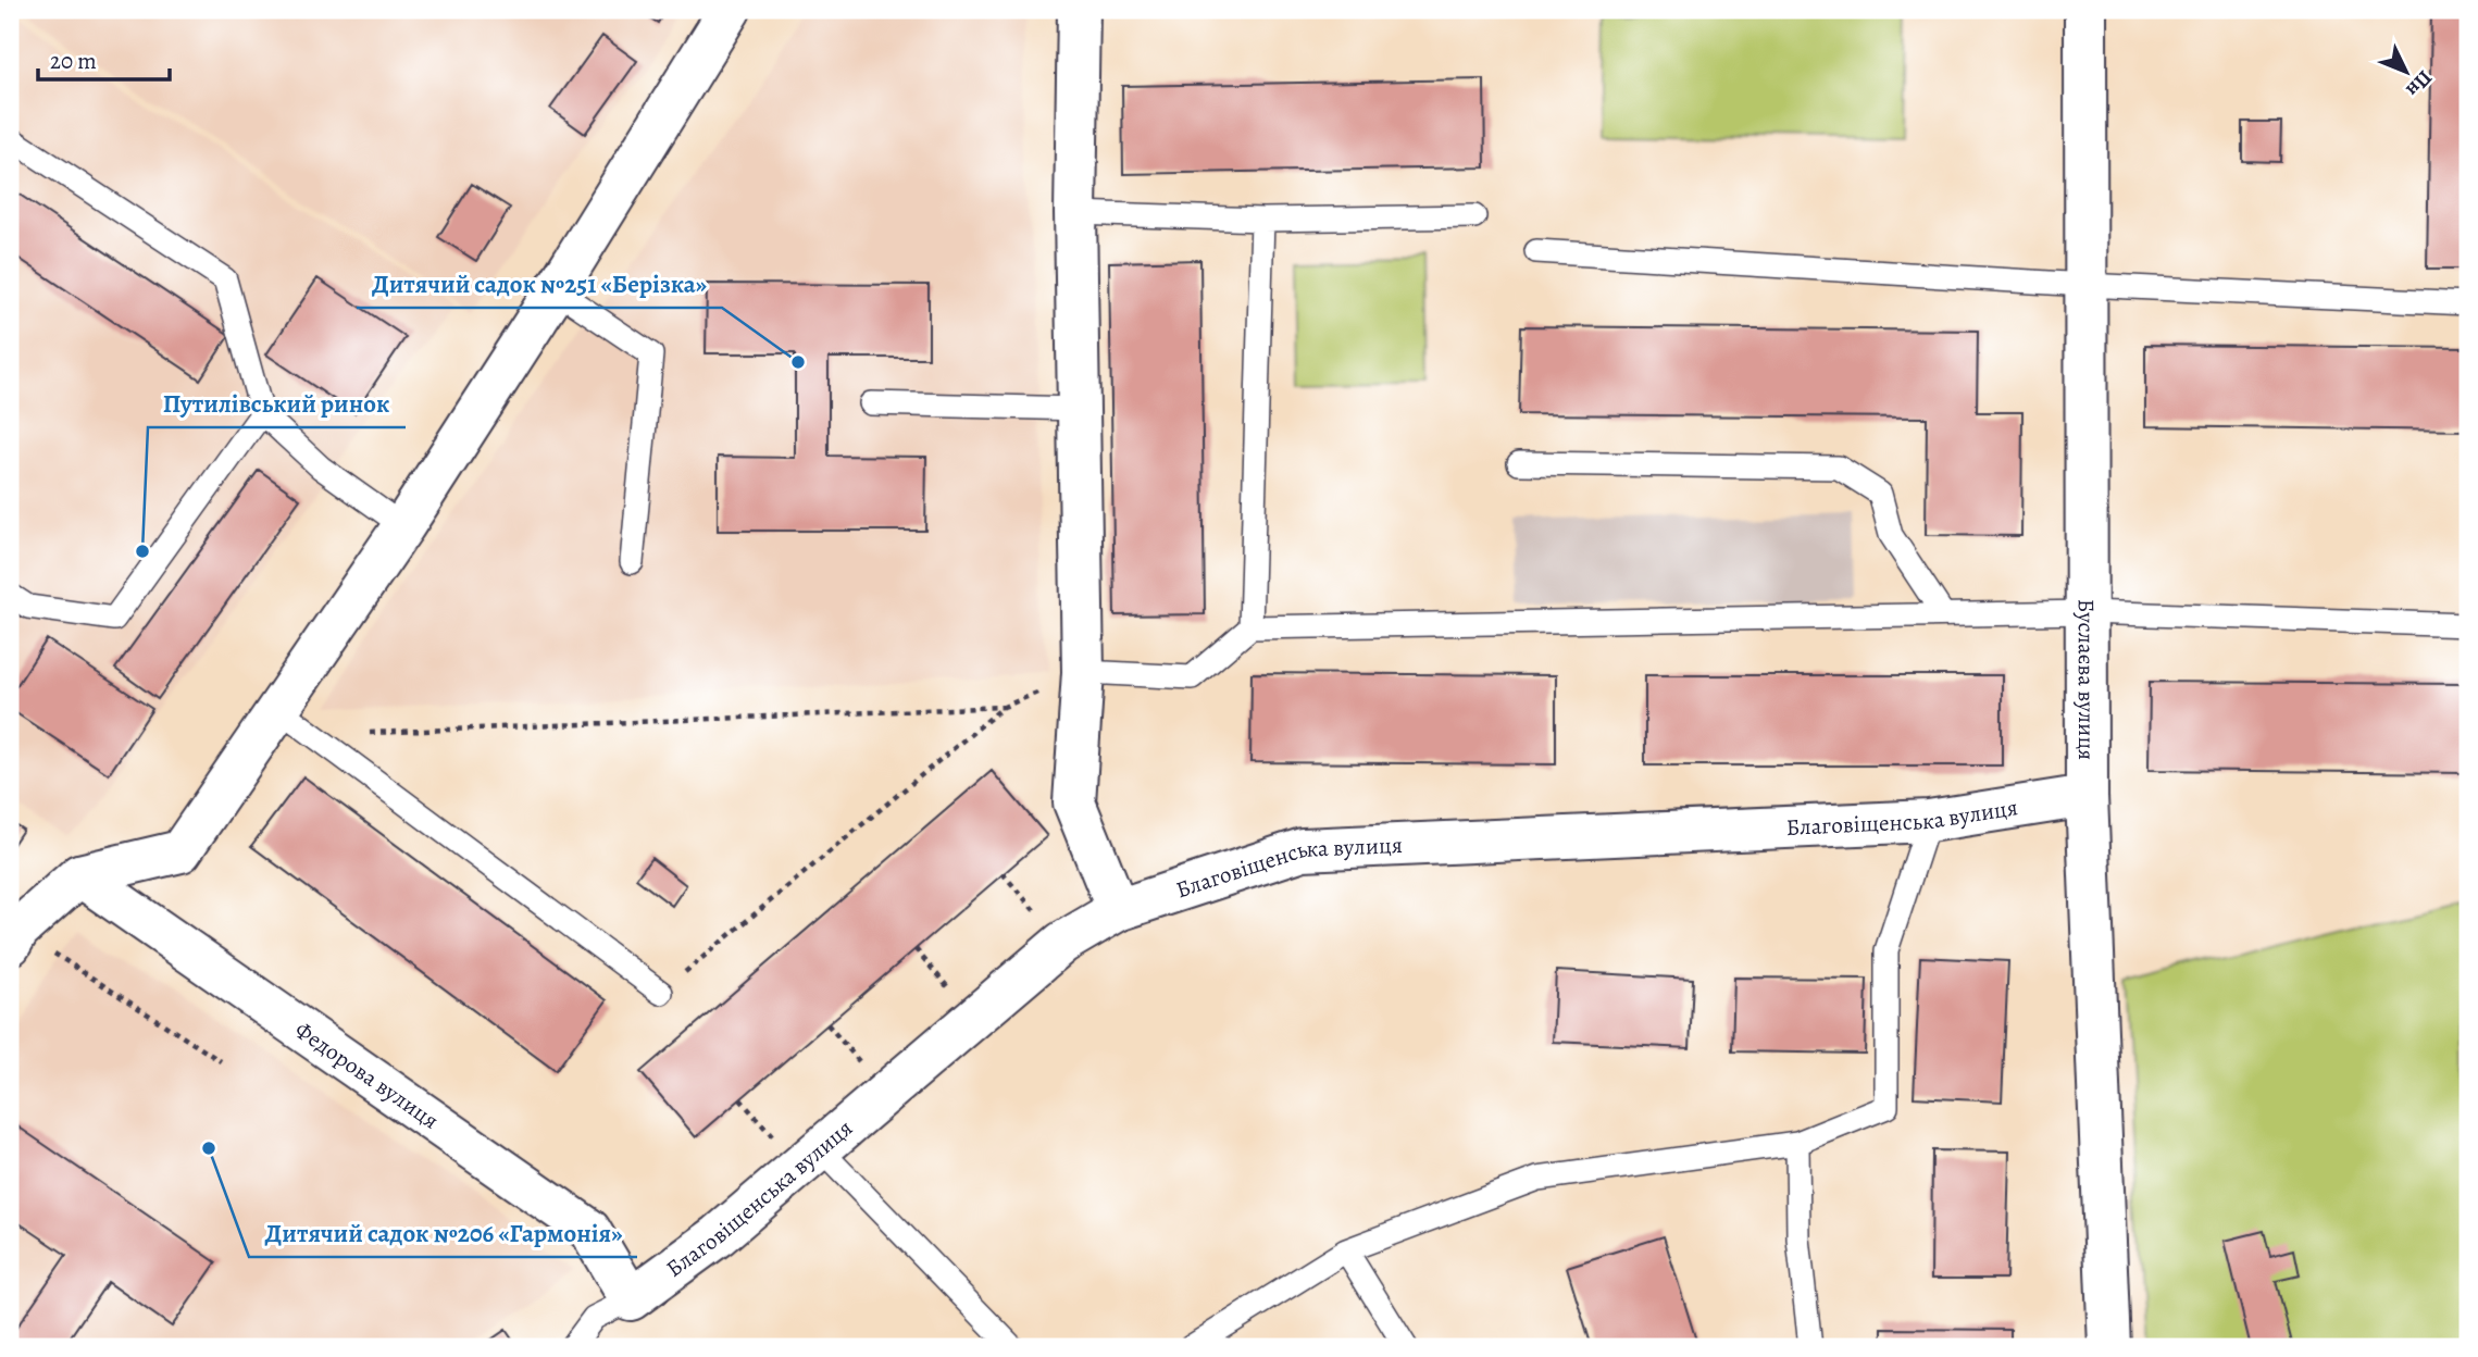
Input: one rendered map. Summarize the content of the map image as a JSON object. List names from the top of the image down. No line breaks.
{"streets":{"street":["Буслаєва вулиця","Благовіщенська вулиця","Федорова вулиця"]},"crossings":[["Буслаєва вулиця","Благовіщенська вулиця"],["Благовіщенська вулиця","Федорова вулиця"]],"places":["Дитячий садок №251 «Берізка»","Путилівський ринок","Дитячий садок №206 «Гармонія»"],"scale_bar":"20 m","north":"bottom right"}
